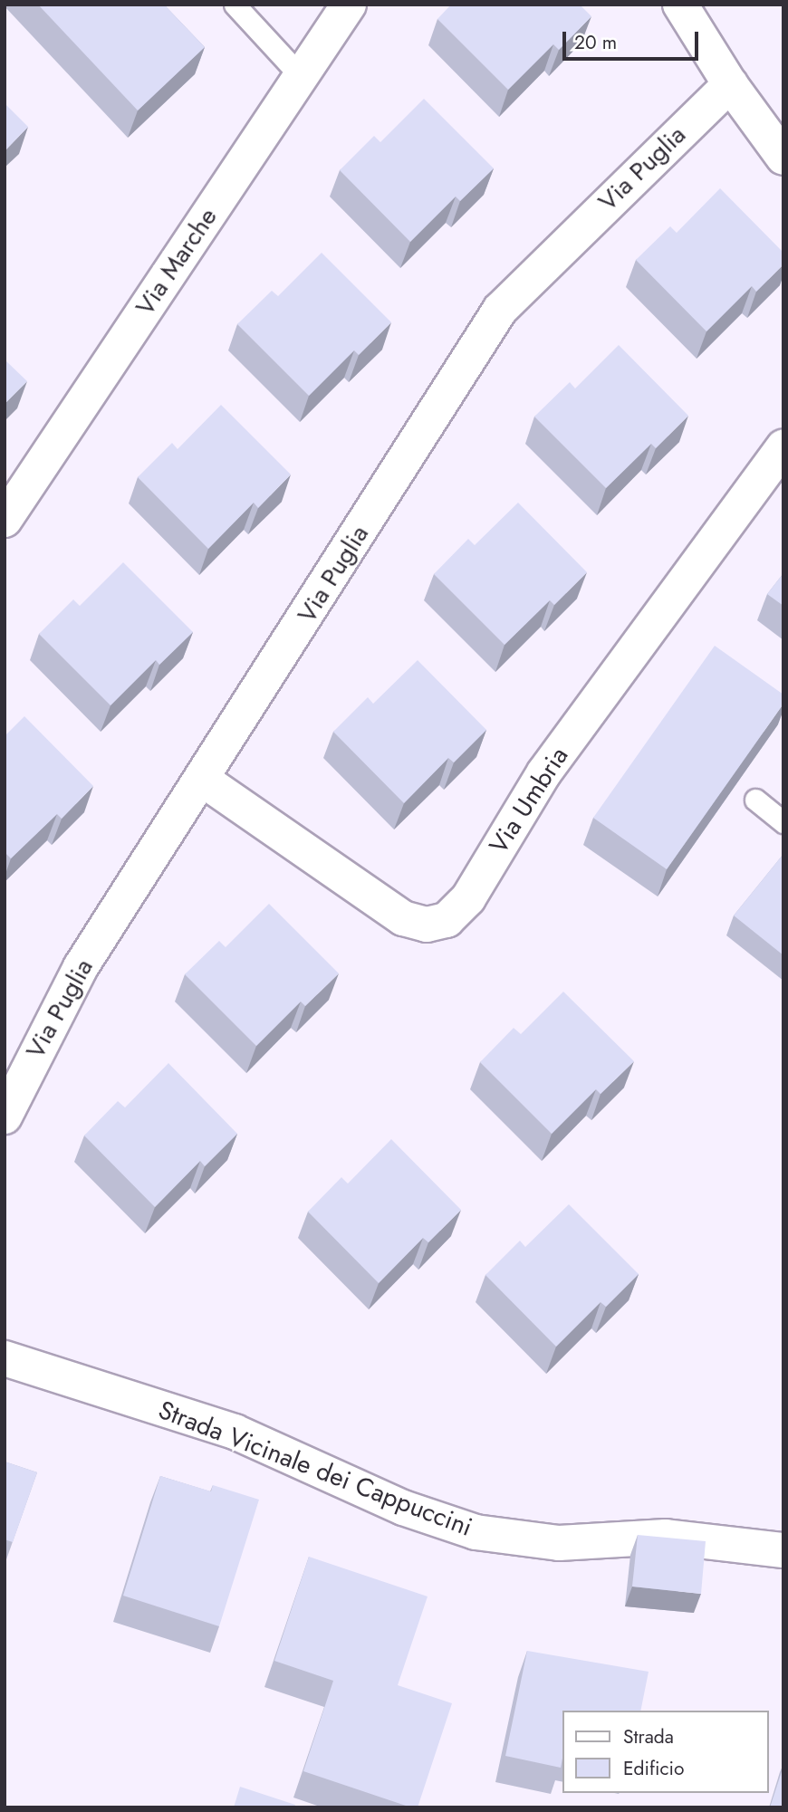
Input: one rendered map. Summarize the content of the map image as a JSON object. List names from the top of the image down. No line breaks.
{"streets":{"street":["Via Puglia","Via Marche","Via Umbria","Strada Vicinale dei Cappuccini"]},"crossings":[["Via Puglia","Via Umbria"]],"legend":["Strada","Edificio"],"scale_bar":"20 m"}
